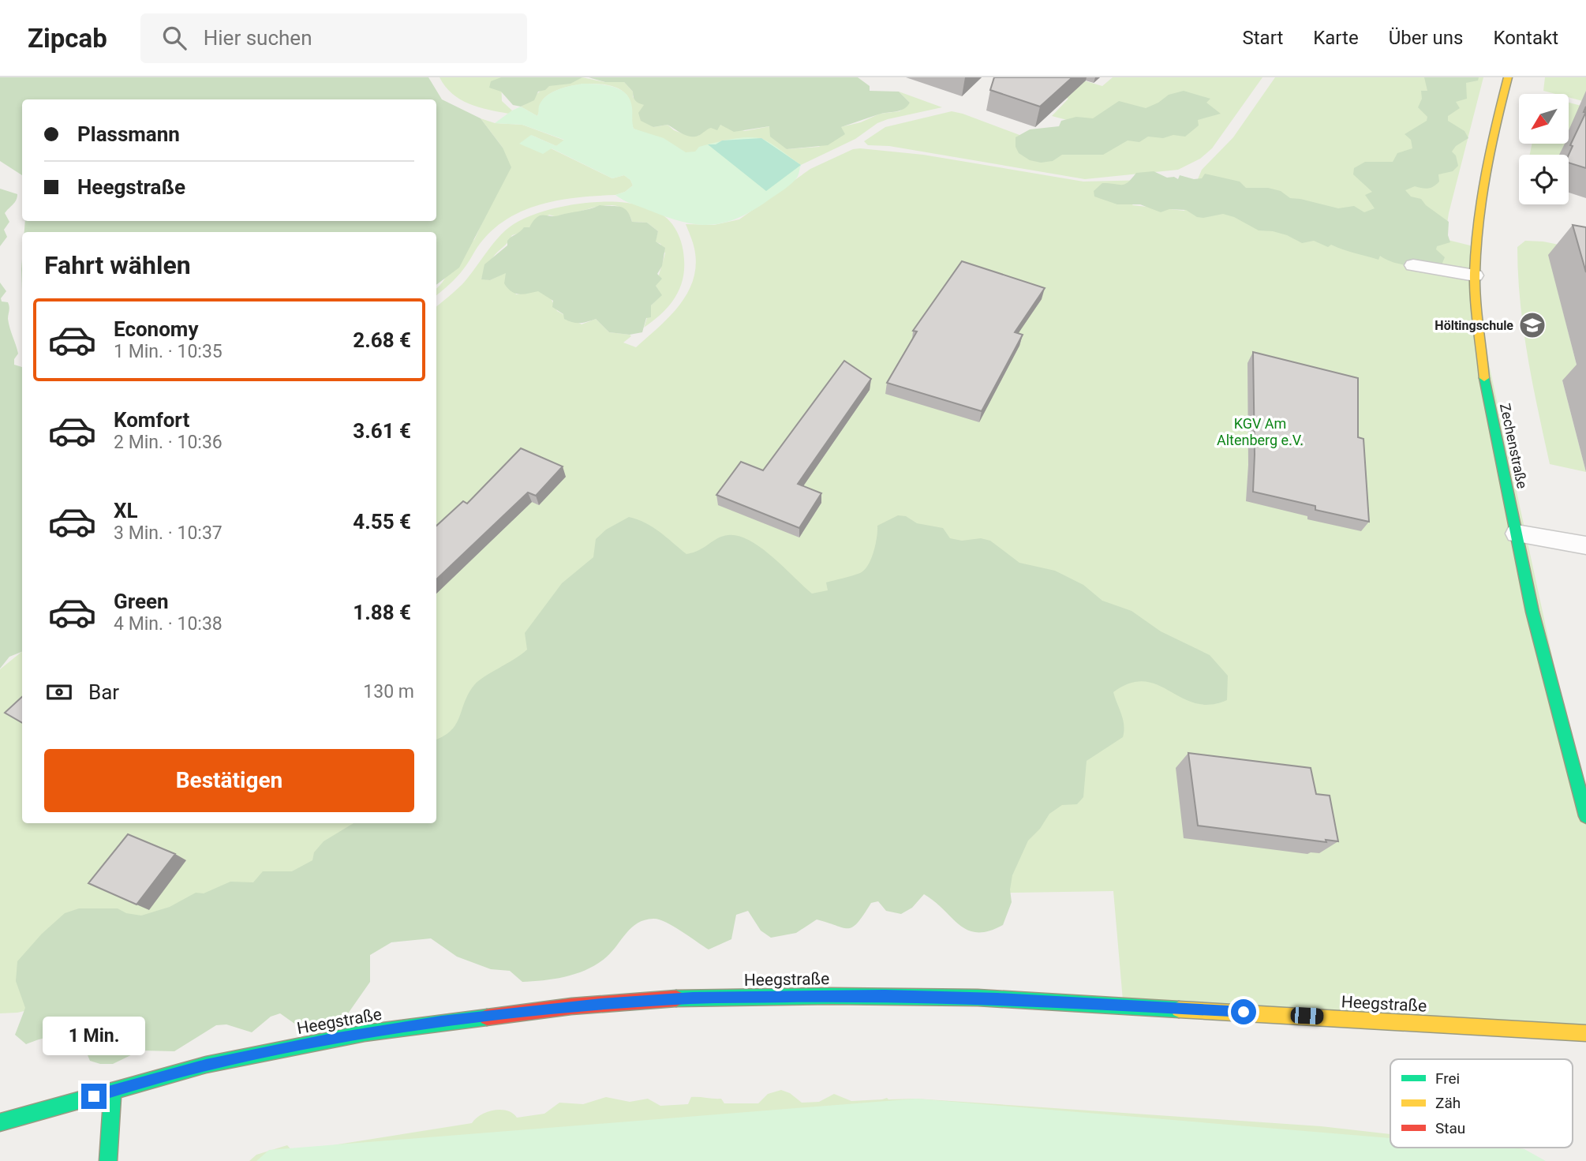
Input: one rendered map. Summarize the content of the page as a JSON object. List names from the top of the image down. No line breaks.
{"streets":{"street":["Zechenstraße","Heegstraße"]},"parks":["KGV Am Altenberg e.V."],"places":{"school or university":["Höltingschule"]},"legend":["Frei","Zäh","Stau"],"north":"bottom left","page":{"header":"Zipcab","search":"Hier suchen","nav":["Start","Karte","Über uns","Kontakt"],"banner":["Plassmann","Heegstraße"],"heading":"Fahrt wählen","list":[{"name":"Economy","note":"1 Min. · 10:35","value":"2.68 €"},{"name":"Komfort","note":"2 Min. · 10:36","value":"3.61 €"},{"name":"XL","note":"3 Min. · 10:37","value":"4.55 €"},{"name":"Green","note":"4 Min. · 10:38","value":"1.88 €"}],"pay":["Bar","130 m"],"buttons":"Bestätigen","bubble":"1 Min."}}
